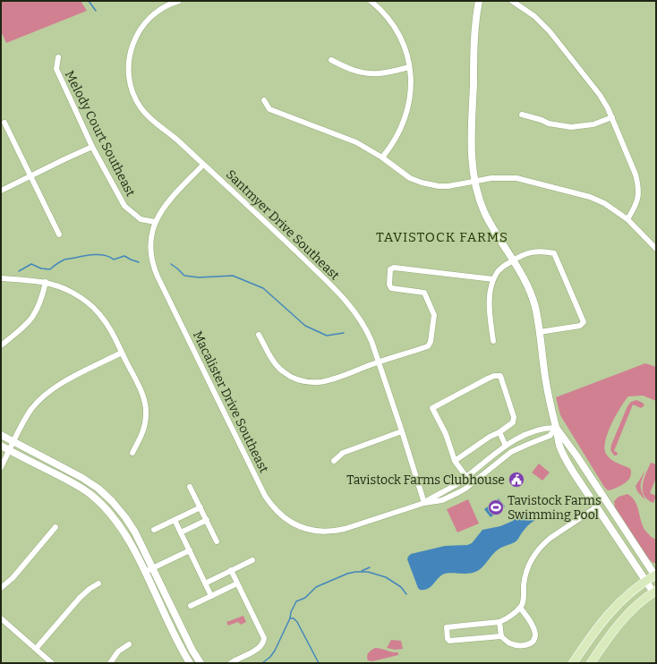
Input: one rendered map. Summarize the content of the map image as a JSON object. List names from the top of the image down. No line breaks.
{"streets":{"street":["Melody Court Southeast","Santmyer Drive Southeast","Macalister Drive Southeast"]},"crossings":[["Melody Court Southeast","Macalister Drive Southeast"],["Santmyer Drive Southeast","Macalister Drive Southeast"]],"districts":["TAVISTOCK FARMS"],"places":{"public building":["Tavistock Farms Clubhouse"],"sports":["Tavistock Farms Swimming Pool"]}}
